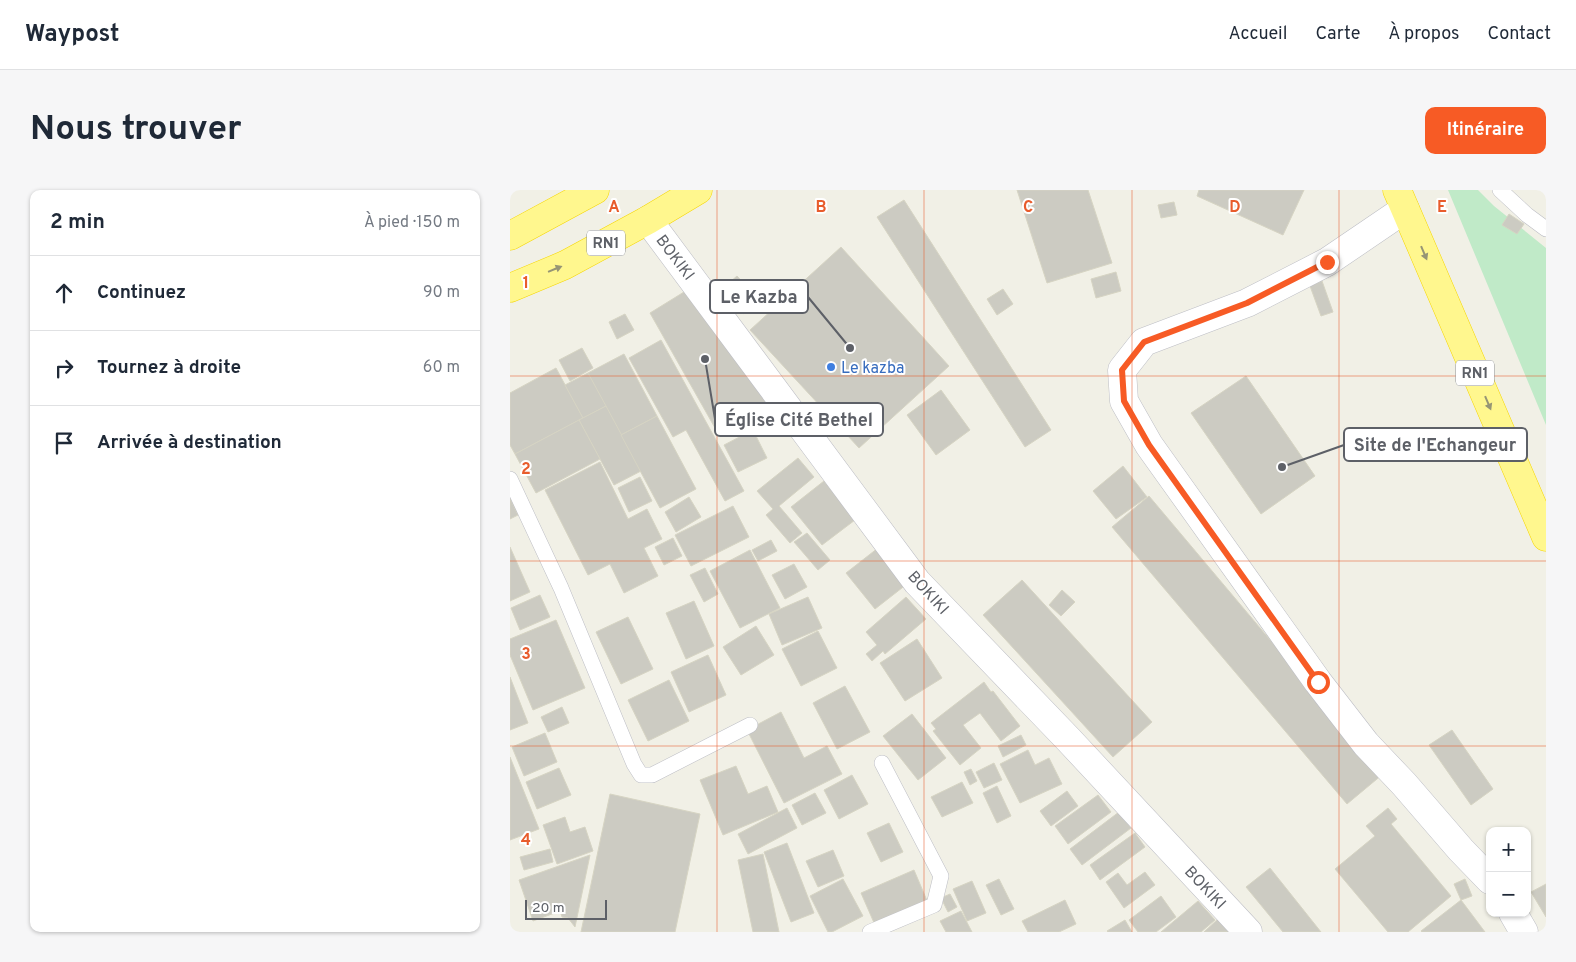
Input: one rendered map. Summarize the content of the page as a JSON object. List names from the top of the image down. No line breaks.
{"streets":{"highway":["RN1"],"street":["BOKIKI"]},"crossings":[["RN1","BOKIKI"]],"places":["Le Kazba","Église Cité Bethel","Le kazba","Site de l'Echangeur"],"scale_bar":"20 m","page":{"header":"Waypost","nav":["Accueil","Carte","À propos","Contact"],"buttons":"Itinéraire","title":"Nous trouver","heading":["2 min","À pied · 150 m"],"list":[["Continuez","90 m"],["Tournez à droite","60 m"],"Arrivée à destination"],"map_buttons":["+","−"],"scale":"20 m"},"grid":{"columns":["A","B","C","D","E"],"rows":["1","2","3","4"]}}
